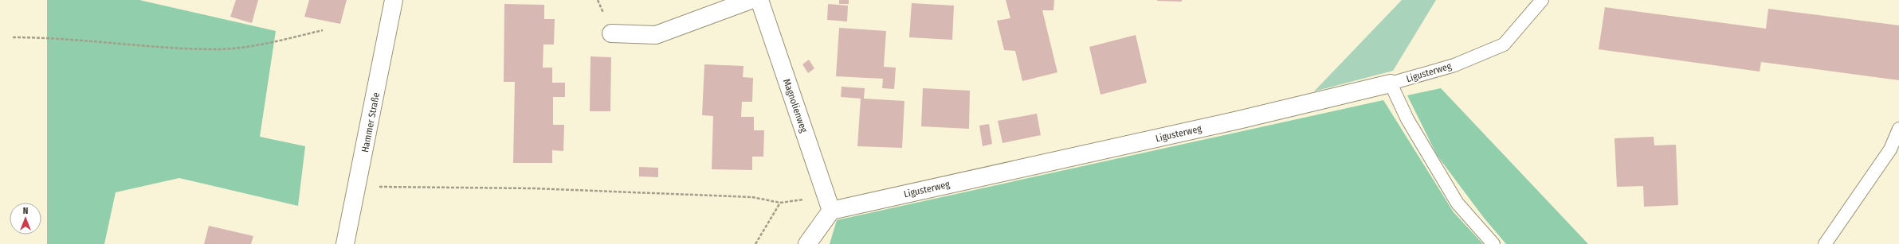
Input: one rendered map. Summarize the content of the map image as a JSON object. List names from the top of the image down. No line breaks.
{"streets":{"street":["Ligusterweg","Magnolienweg","Hammer Straße"]},"crossings":[["Ligusterweg","Magnolienweg"]],"north":"top"}
